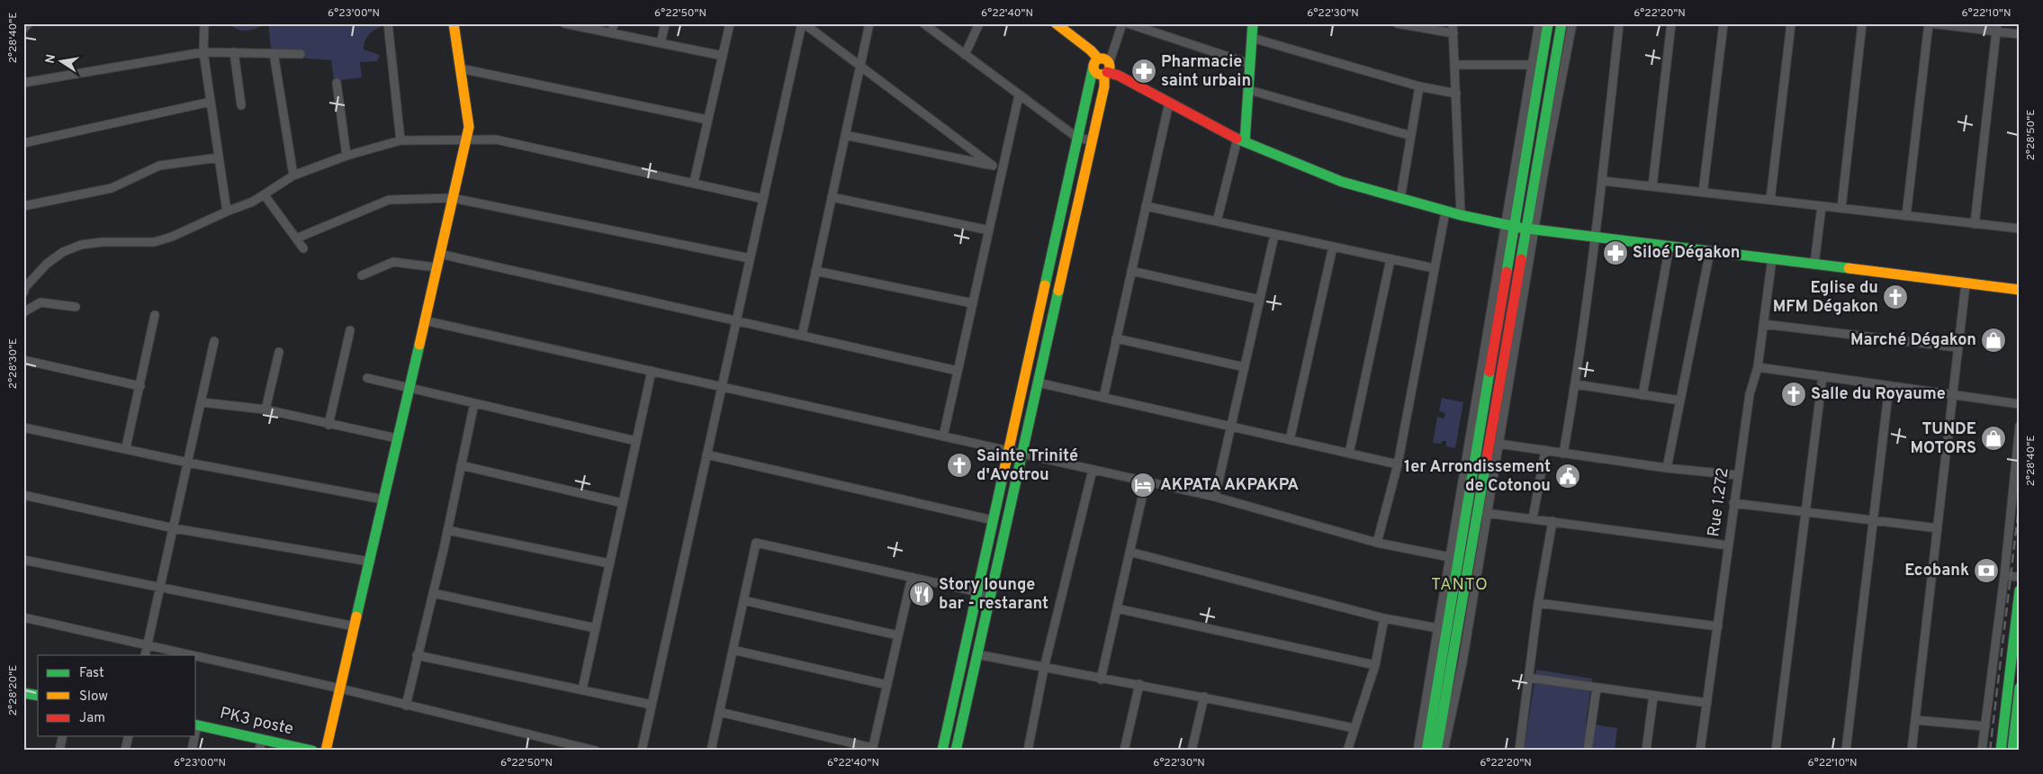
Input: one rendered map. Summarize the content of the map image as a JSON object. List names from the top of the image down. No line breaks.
{"streets":{"main road":["PK3 poste"],"street":["Rue 1.272"]},"districts":["TANTO"],"places":{"pharmacy":["Pharmacie saint urbain","Siloé Dégakon"],"church":["Eglise du MFM Dégakon","Salle du Royaume","Sainte Trinité d'Avotrou"],"shop":["Marché Dégakon","TUNDE MOTORS"],"public building":["1er Arrondissement de Cotonou"],"hotel":["AKPATA AKPAKPA"],"bank":["Ecobank"],"restaurant":["Story lounge bar - restarant"]},"legend":["Fast","Slow","Jam"],"north":"left","coordinates":["6°23'00\"N","6°22'50\"N","6°22'40\"N","6°22'30\"N","6°22'20\"N","6°22'10\"N","2°28'40\"E","2°28'50\"E","2°28'30\"E","2°28'20\"E"]}
